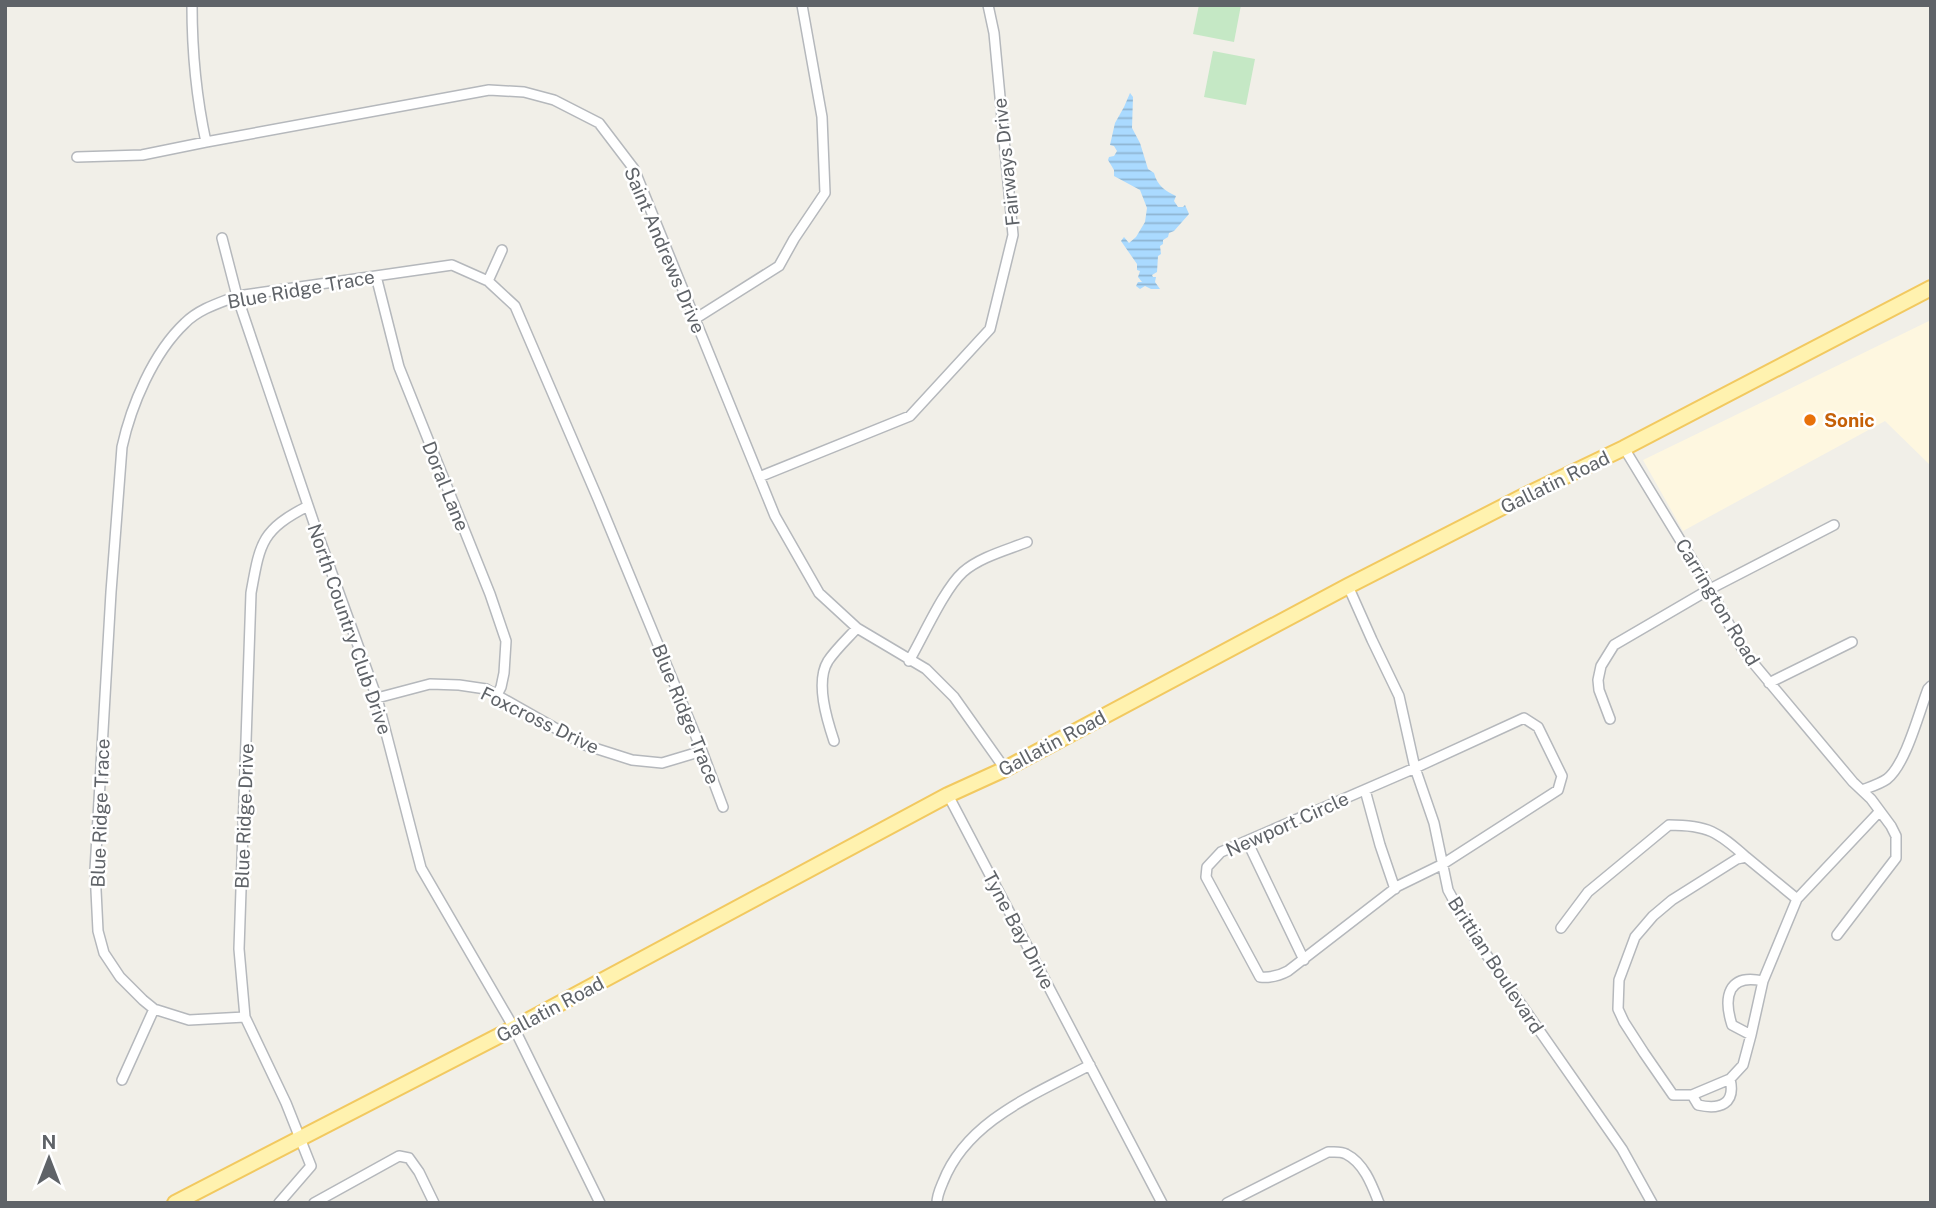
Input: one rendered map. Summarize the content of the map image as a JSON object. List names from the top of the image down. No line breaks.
{"streets":{"main road":["Gallatin Road"],"street":["Fairways Drive","Saint Andrews Drive","Blue Ridge Trace","Doral Lane","Carrington Road","North Country Club Drive","Foxcross Drive","Blue Ridge Drive","Newport Circle","Tyne Bay Drive","Brittian Boulevard"]},"crossings":[["Fairways Drive","Saint Andrews Drive"],["Saint Andrews Drive","Gallatin Road"],["Blue Ridge Trace","Doral Lane"],["Blue Ridge Trace","North Country Club Drive"],["Blue Ridge Trace","Foxcross Drive"],["Blue Ridge Trace","Blue Ridge Drive"],["Gallatin Road","Carrington Road"],["Gallatin Road","North Country Club Drive"],["Gallatin Road","Blue Ridge Drive"],["Gallatin Road","Tyne Bay Drive"],["Gallatin Road","Brittian Boulevard"],["Doral Lane","Foxcross Drive"],["North Country Club Drive","Foxcross Drive"],["North Country Club Drive","Blue Ridge Drive"],["Newport Circle","Brittian Boulevard"]],"places":["Sonic"],"north":"top"}
